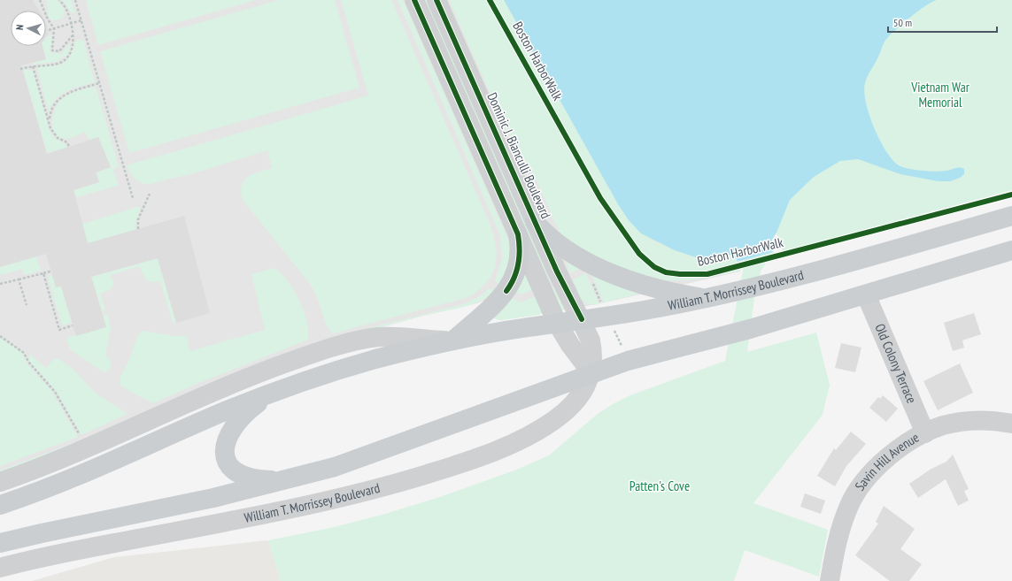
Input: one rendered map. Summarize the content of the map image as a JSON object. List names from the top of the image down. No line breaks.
{"streets":{"main road":["William T. Morrissey Boulevard"],"street":["Dominic J. Bianculli Boulevard","Old Colony Terrace","Savin Hill Avenue"],"cycle path":["Boston HarborWalk"]},"crossings":[["Dominic J. Bianculli Boulevard","William T. Morrissey Boulevard"],["William T. Morrissey Boulevard","Old Colony Terrace"],["Old Colony Terrace","Savin Hill Avenue"]],"parks":["Vietnam War Memorial","Patten's Cove"],"scale_bar":"50 m","north":"left"}
